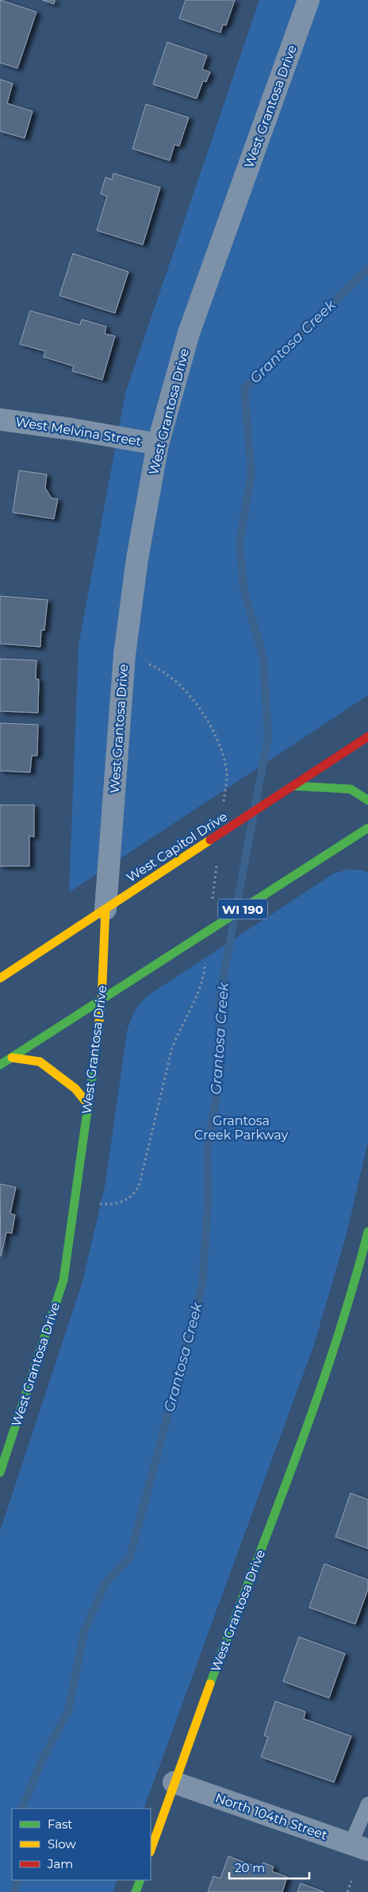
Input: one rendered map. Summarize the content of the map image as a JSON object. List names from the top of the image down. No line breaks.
{"streets":{"street":["West Grantosa Drive","West Melvina Street","West Capitol Drive","WI 190","North 104th Street"]},"crossings":[["West Grantosa Drive","West Melvina Street"],["West Grantosa Drive","West Capitol Drive"],["West Grantosa Drive","WI 190"],["West Grantosa Drive","North 104th Street"]],"water":["Grantosa Creek"],"parks":["Grantosa Creek Parkway"],"legend":["Fast","Slow","Jam"],"scale_bar":"20 m"}
